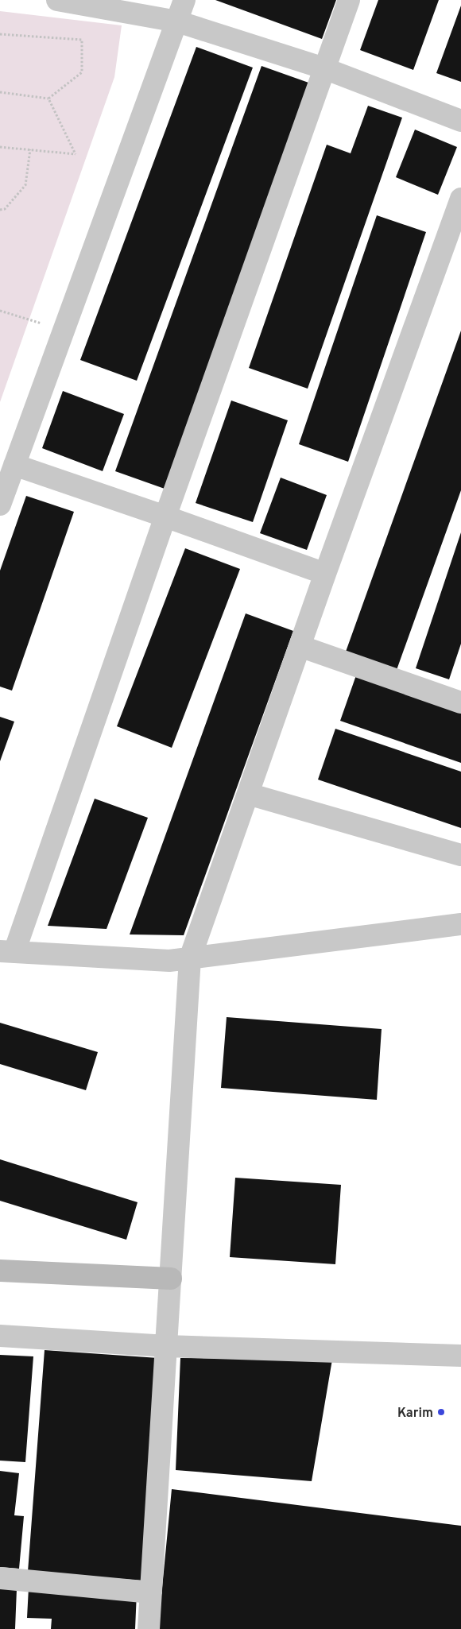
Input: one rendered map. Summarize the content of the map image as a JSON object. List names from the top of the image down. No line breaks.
{"places":["Karim"]}
